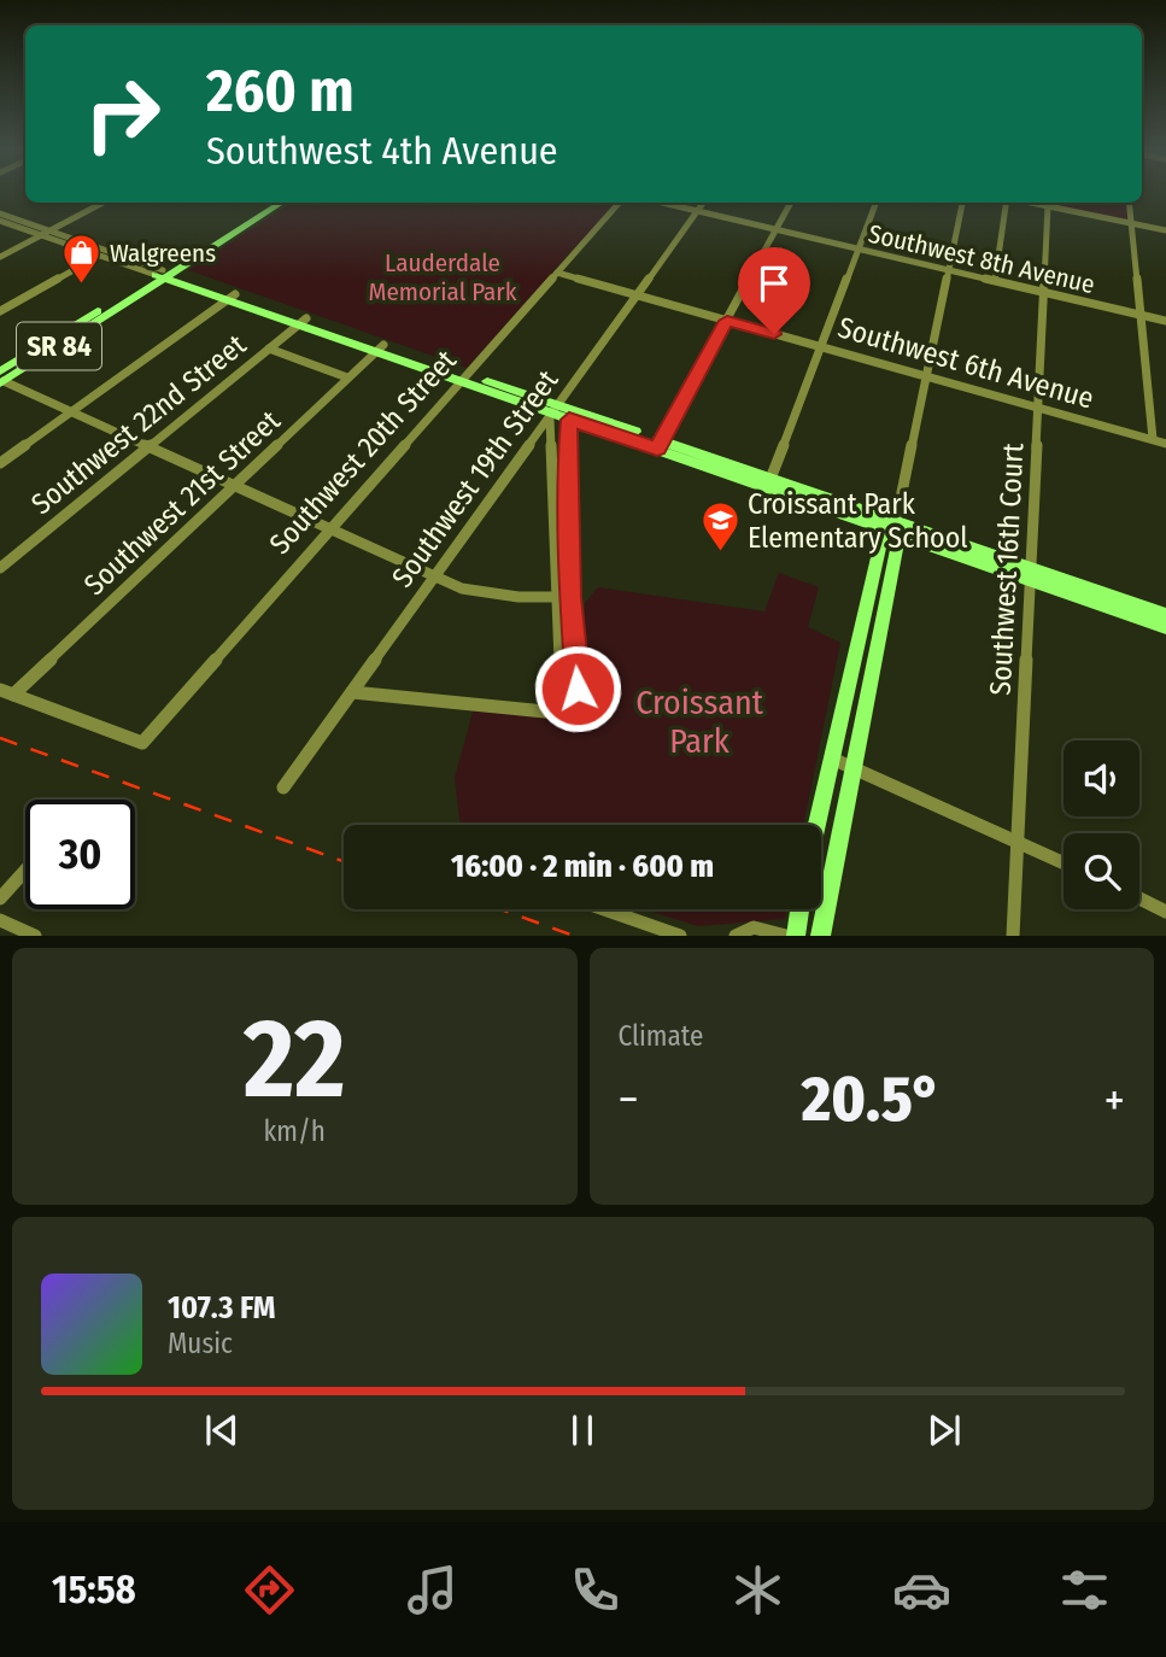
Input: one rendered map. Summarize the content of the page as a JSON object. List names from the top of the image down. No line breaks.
{"streets":{"main road":["SR 84"],"street":["Southwest 8th Avenue","Southwest 6th Avenue","Southwest 22nd Street","Southwest 20th Street","Southwest 19th Street","Southwest 21st Street","Southwest 16th Court"]},"crossings":[["Southwest 8th Avenue","Southwest 19th Street"],["Southwest 8th Avenue","Southwest 16th Court"],["Southwest 6th Avenue","Southwest 20th Street"],["Southwest 6th Avenue","Southwest 19th Street"],["Southwest 6th Avenue","Southwest 16th Court"],["Southwest 20th Street","Southwest 21st Street"]],"parks":["Lauderdale Memorial Park","Croissant Park"],"places":{"shop":["Walgreens"],"school or university":["Croissant Park Elementary School"]},"page":{"turn":["260 m","Southwest 4th Avenue"],"limit":"30","trip":"16:00 · 2 min · 600 m","tile":[["22","km/h"],"Climate"],"heat":["−","20.5°","+"],"song":["107.3 FM","Music"],"tabs":"15:58"}}
